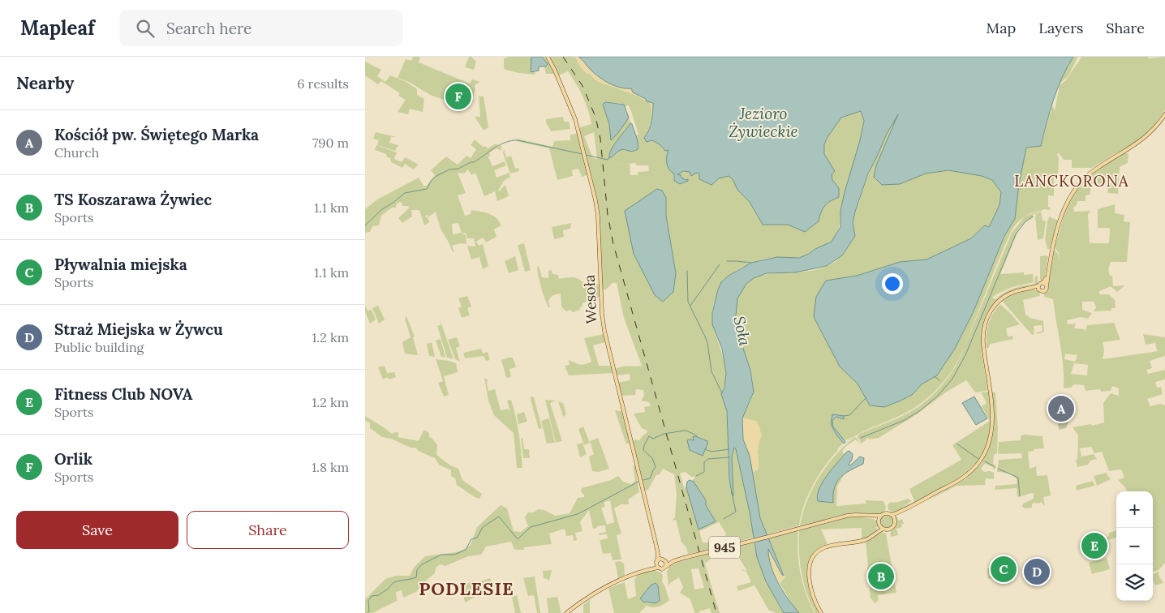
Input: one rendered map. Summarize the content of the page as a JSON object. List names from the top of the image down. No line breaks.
{"streets":{"main road":["Wesoła","945"]},"crossings":[["Wesoła","945"]],"districts":["LANCKORONA","PODLESIE"],"water":["Jezioro Żywieckie","Soła"],"page":{"header":"Mapleaf","search":"Search here","nav":["Map","Layers","Share"],"heading":["Nearby","6 results"],"pins":["F","A","E","C","D","B"],"list":[{"mark":"A","name":"Kościół pw. Świętego Marka","note":"Church","value":"790 m"},{"mark":"B","name":"TS Koszarawa Żywiec","note":"Sports","value":"1.1 km"},{"mark":"C","name":"Pływalnia miejska","note":"Sports","value":"1.1 km"},{"mark":"D","name":"Straż Miejska w Żywcu","note":"Public building","value":"1.2 km"},{"mark":"E","name":"Fitness Club NOVA","note":"Sports","value":"1.2 km"},{"mark":"F","name":"Orlik","note":"Sports","value":"1.8 km"}],"map_buttons":["+","−"],"buttons":["Save","Share"]}}
